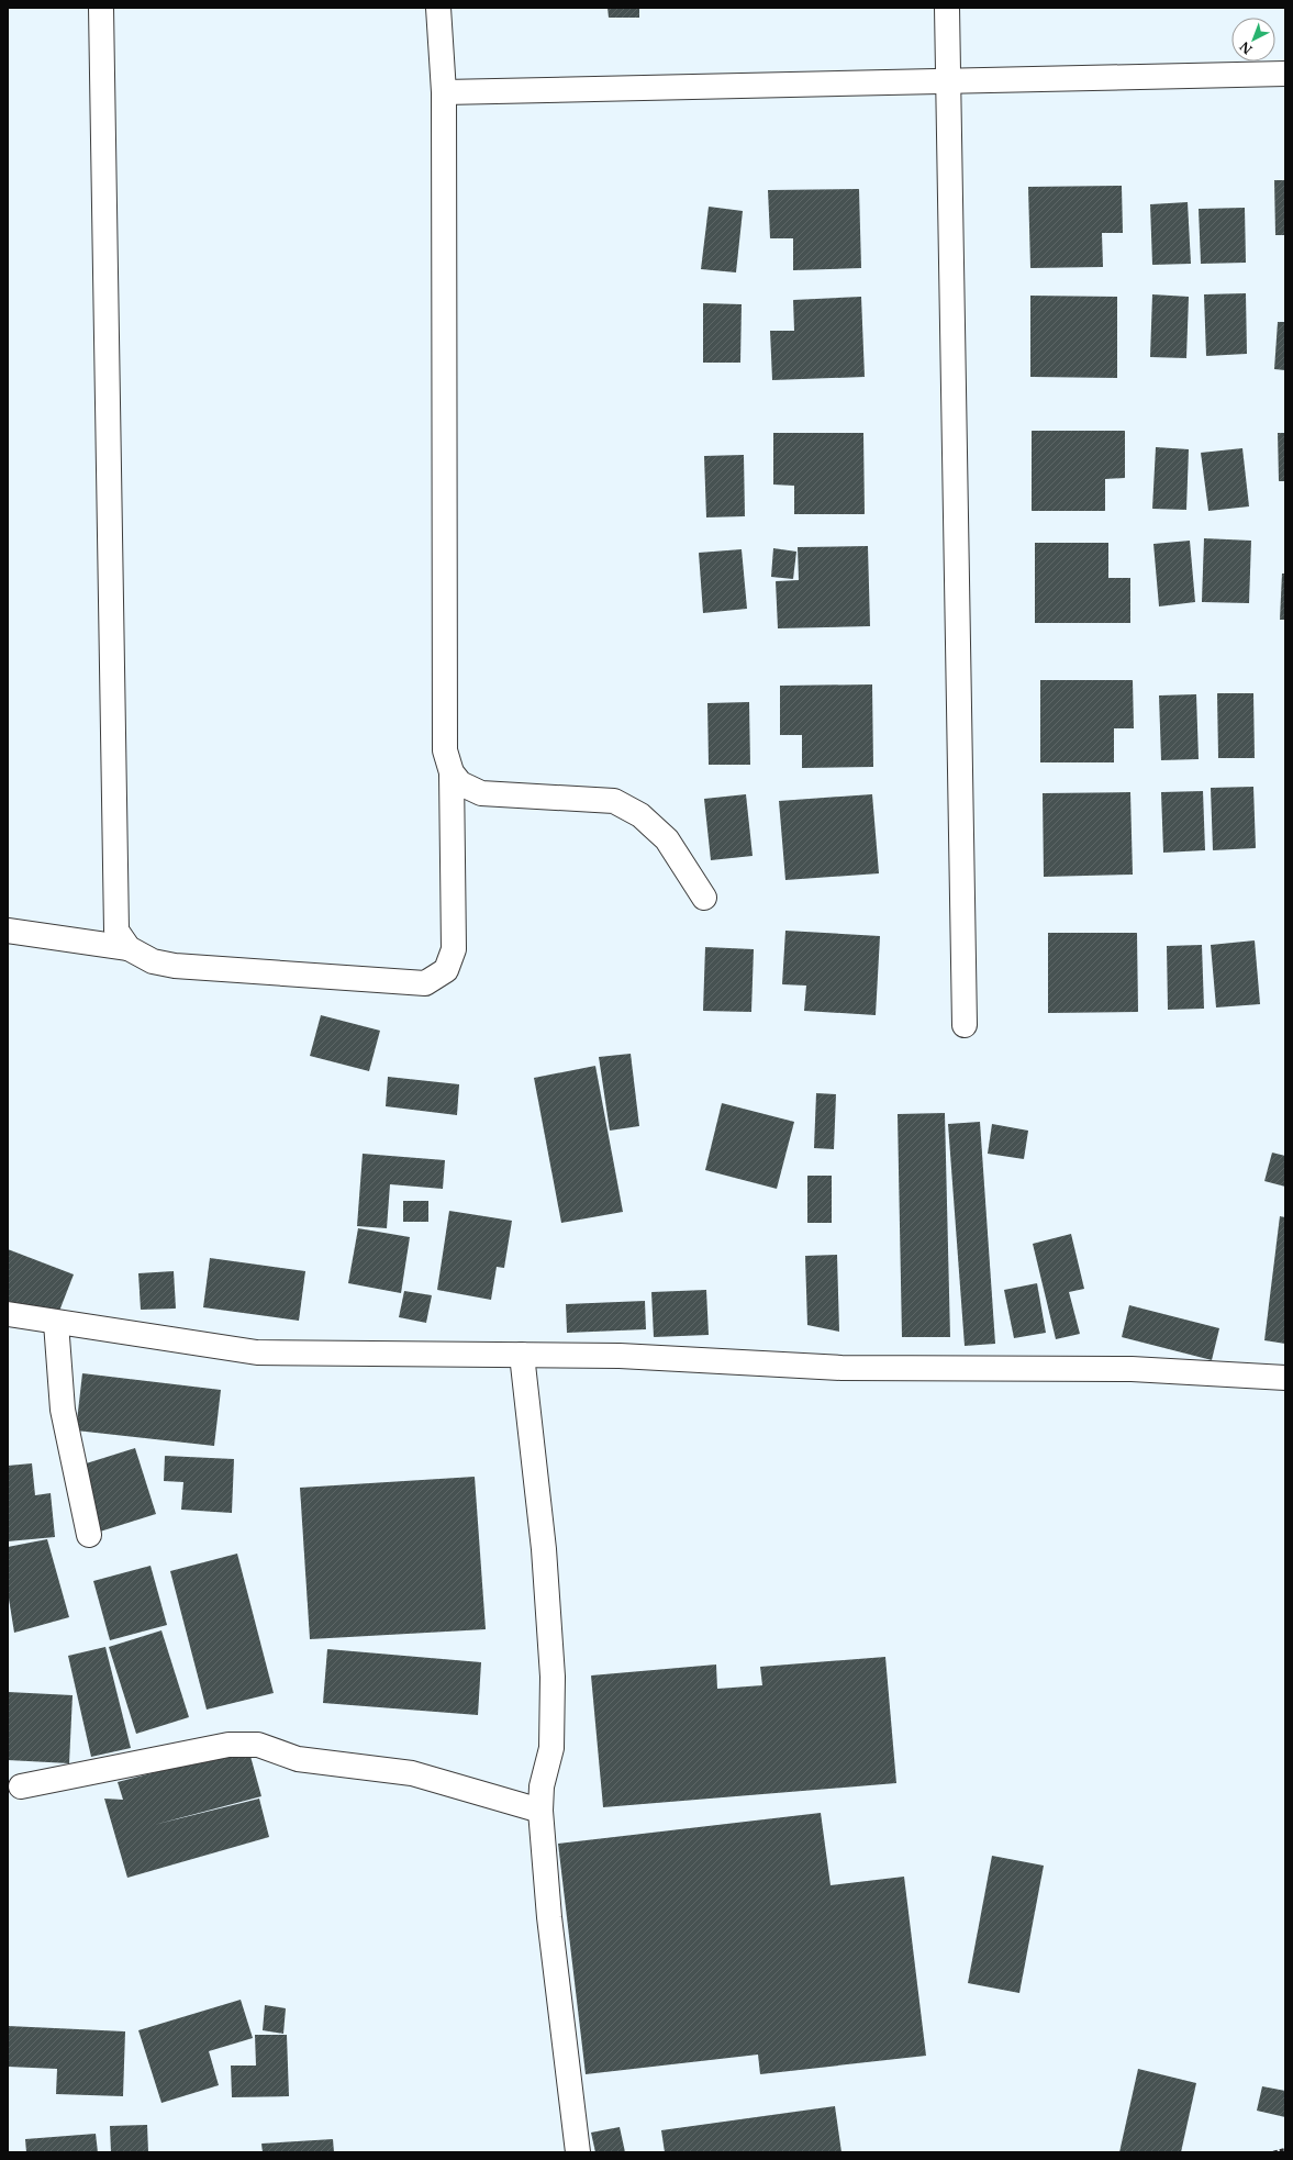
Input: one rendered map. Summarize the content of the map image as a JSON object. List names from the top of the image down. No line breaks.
{"north":"bottom left"}
